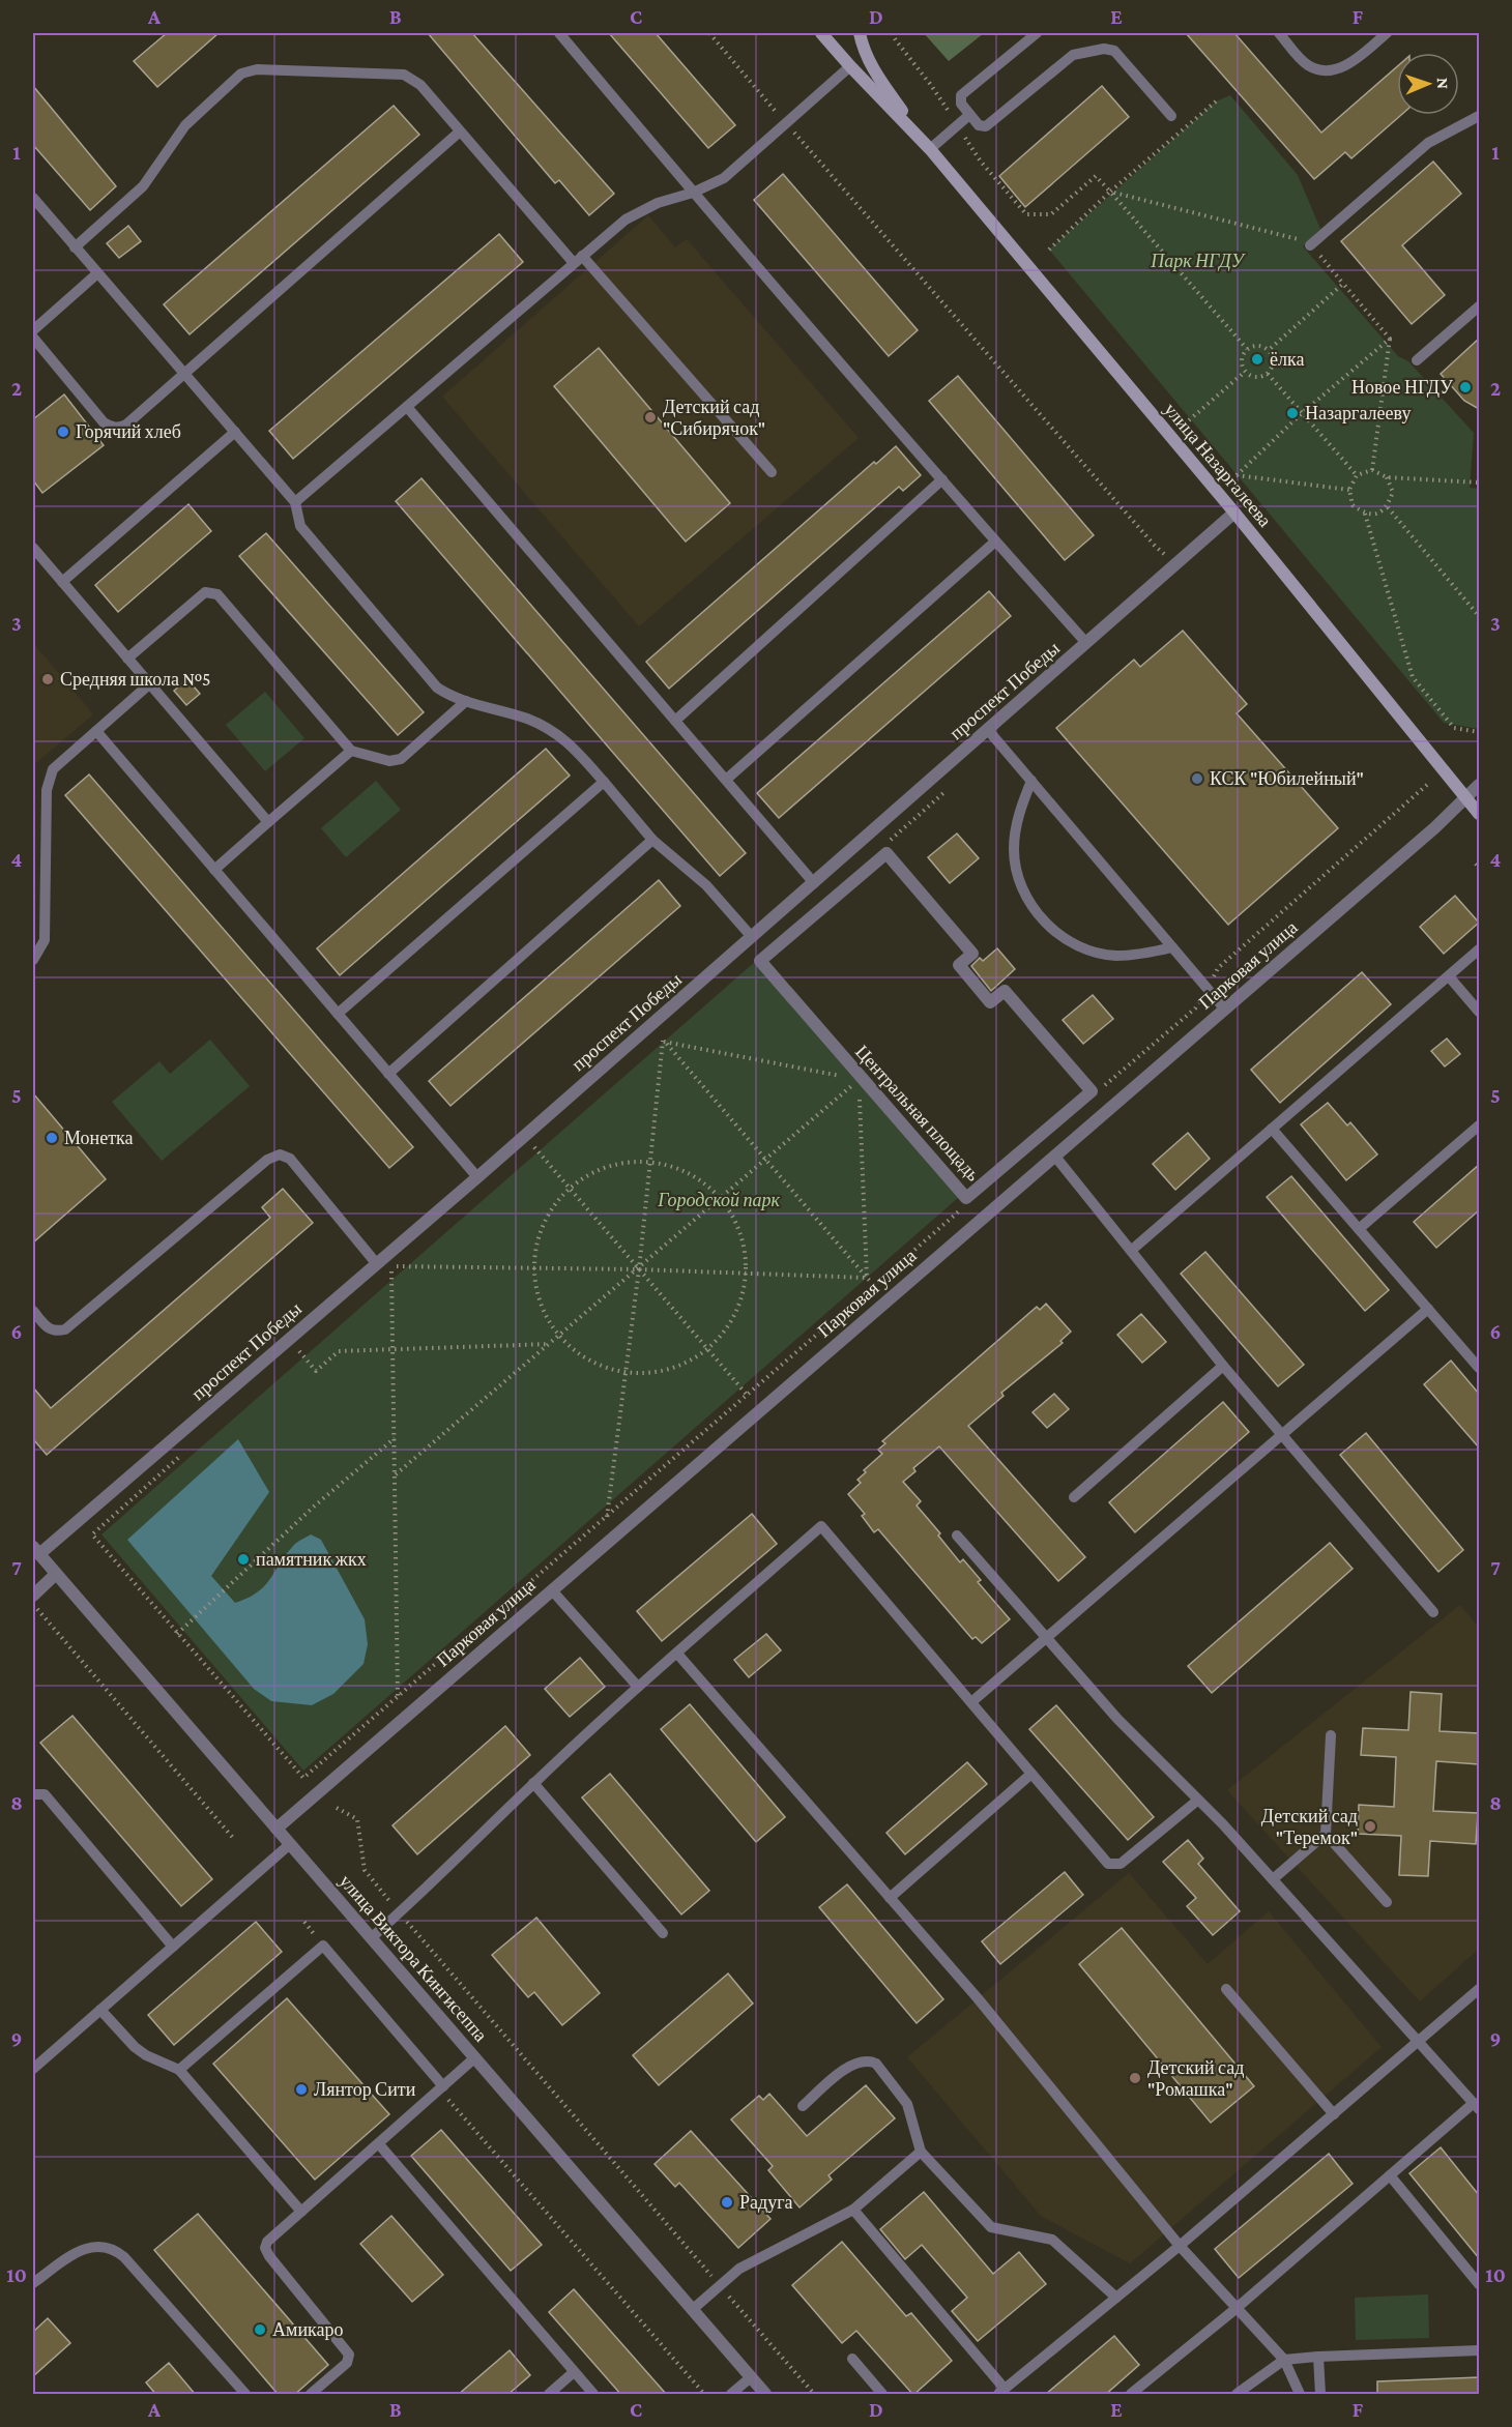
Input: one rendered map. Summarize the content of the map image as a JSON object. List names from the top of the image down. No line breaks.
{"streets":{"main road":["улица Назаргалеева"],"street":["проспект Победы","Парковая улица","Центральная площадь","улица Виктора Кингисеппа"]},"crossings":[["улица Назаргалеева","проспект Победы"],["улица Назаргалеева","Парковая улица"],["проспект Победы","улица Виктора Кингисеппа"],["Парковая улица","улица Виктора Кингисеппа"]],"parks":["Парк НГДУ","Городской парк"],"places":["ёлка","Новое НГДУ","Назаргалееву","Детский сад \"Сибирячок\"","Горячий хлеб","Средняя школа №5","КСК \"Юбилейный\"","Монетка","памятник жкх","Детский сад \"Теремок\"","Детский сад \"Ромашка\"","Лянтор Сити","Радуга","Амикаро"],"north":"right","grid":{"columns":["A","B","C","D","E","F"],"rows":["1","2","3","4","5","6","7","8","9","10"]}}
